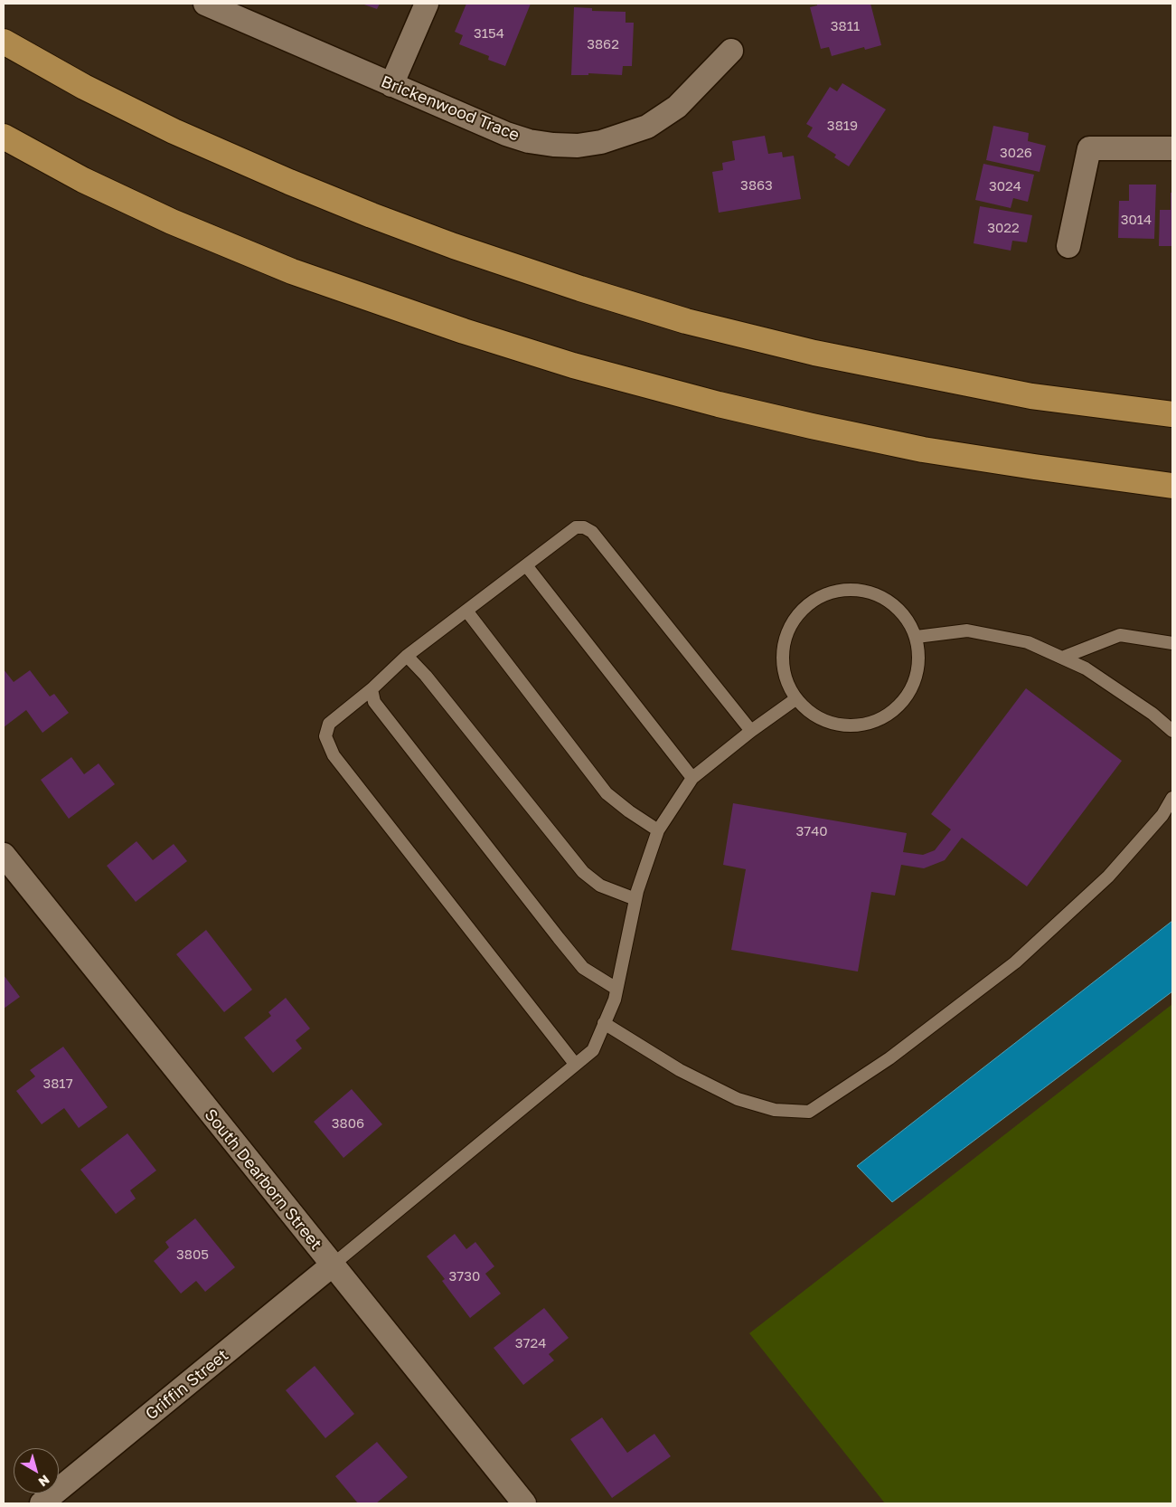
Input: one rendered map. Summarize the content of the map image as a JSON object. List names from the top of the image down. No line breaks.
{"streets":{"street":["Brickenwood Trace","South Dearborn Street","Griffin Street"]},"crossings":[["South Dearborn Street","Griffin Street"]],"house_numbers":["3811","3154","3862","3819","3026","3863","3024","3014","3022","3740","3817","3806","3805","3730","3724"],"north":"bottom right"}
